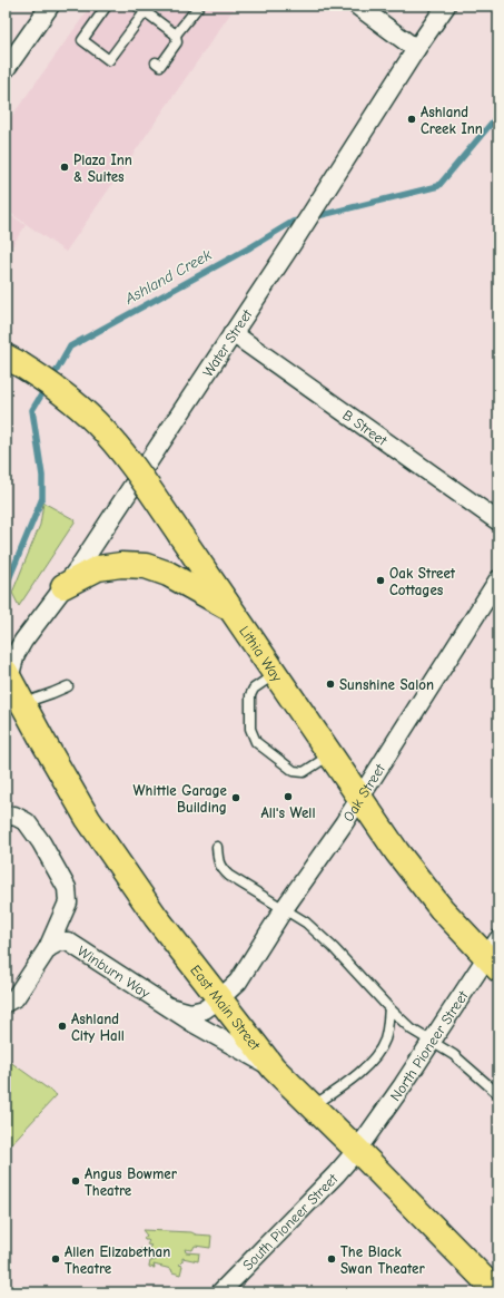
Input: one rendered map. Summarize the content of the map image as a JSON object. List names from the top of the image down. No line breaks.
{"streets":{"main road":["Lithia Way","East Main Street"],"street":["Water Street","B Street","Oak Street","Winburn Way","North Pioneer Street","South Pioneer Street"]},"crossings":[["Water Street","B Street"],["Water Street","East Main Street"],["Lithia Way","Oak Street"],["Lithia Way","North Pioneer Street"],["Oak Street","Winburn Way"],["Oak Street","East Main Street"],["Winburn Way","East Main Street"],["East Main Street","North Pioneer Street"],["East Main Street","South Pioneer Street"],["North Pioneer Street","South Pioneer Street"]],"water":["Ashland Creek"],"places":["Ashland Creek Inn","Plaza Inn & Suites","Oak Street Cottages","Sunshine Salon","All's Well","Whittle Garage Building","Ashland City Hall","Angus Bowmer Theatre","Allen Elizabethan Theatre","The Black Swan Theater"]}
